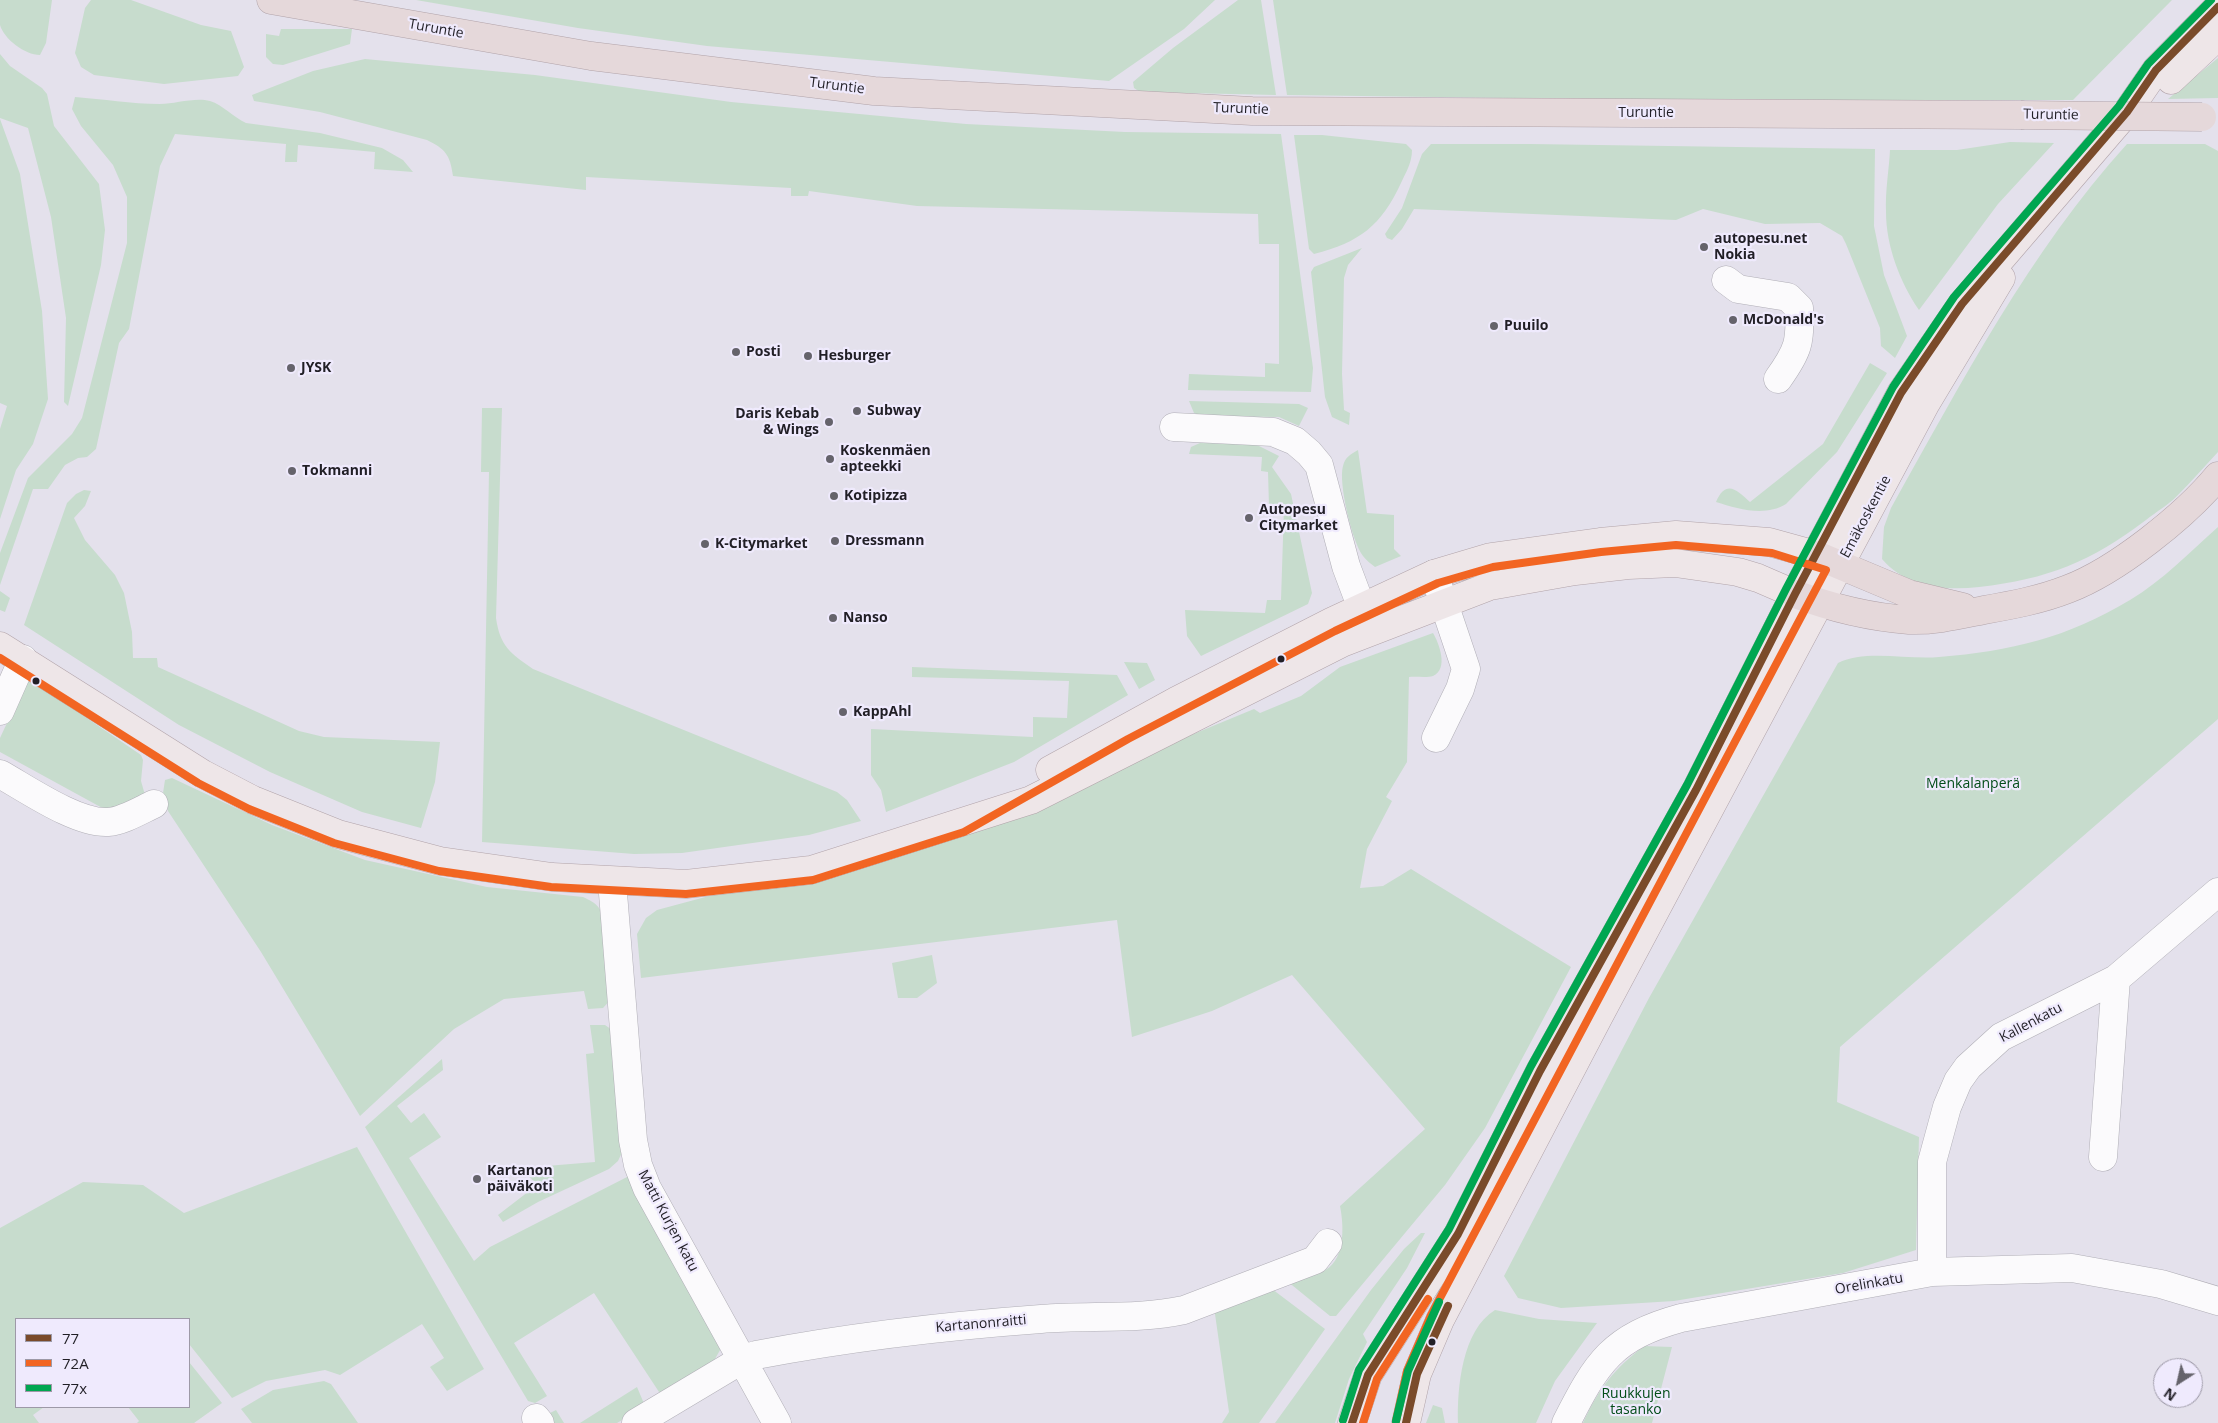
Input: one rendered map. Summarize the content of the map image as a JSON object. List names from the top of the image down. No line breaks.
{"streets":{"highway":["Turuntie"],"main road":["Emäkoskentie"],"street":["Kallenkatu","Matti Kurjen katu","Orelinkatu","Kartanonraitti"]},"crossings":[["Kallenkatu","Orelinkatu"],["Matti Kurjen katu","Kartanonraitti"]],"parks":["Menkalanperä","Ruukkujen tasanko"],"places":["autopesu.net Nokia","McDonald's","Puuilo","Posti","Hesburger","JYSK","Subway","Daris Kebab & Wings","Koskenmäen apteekki","Tokmanni","Kotipizza","Autopesu Citymarket","Dressmann","K-Citymarket","Nanso","KappAhl","Kartanon päiväkoti"],"lines":["transit line 77x","transit line 77","transit line 72A"],"legend":["77","72A","77x"],"north":"bottom left"}
